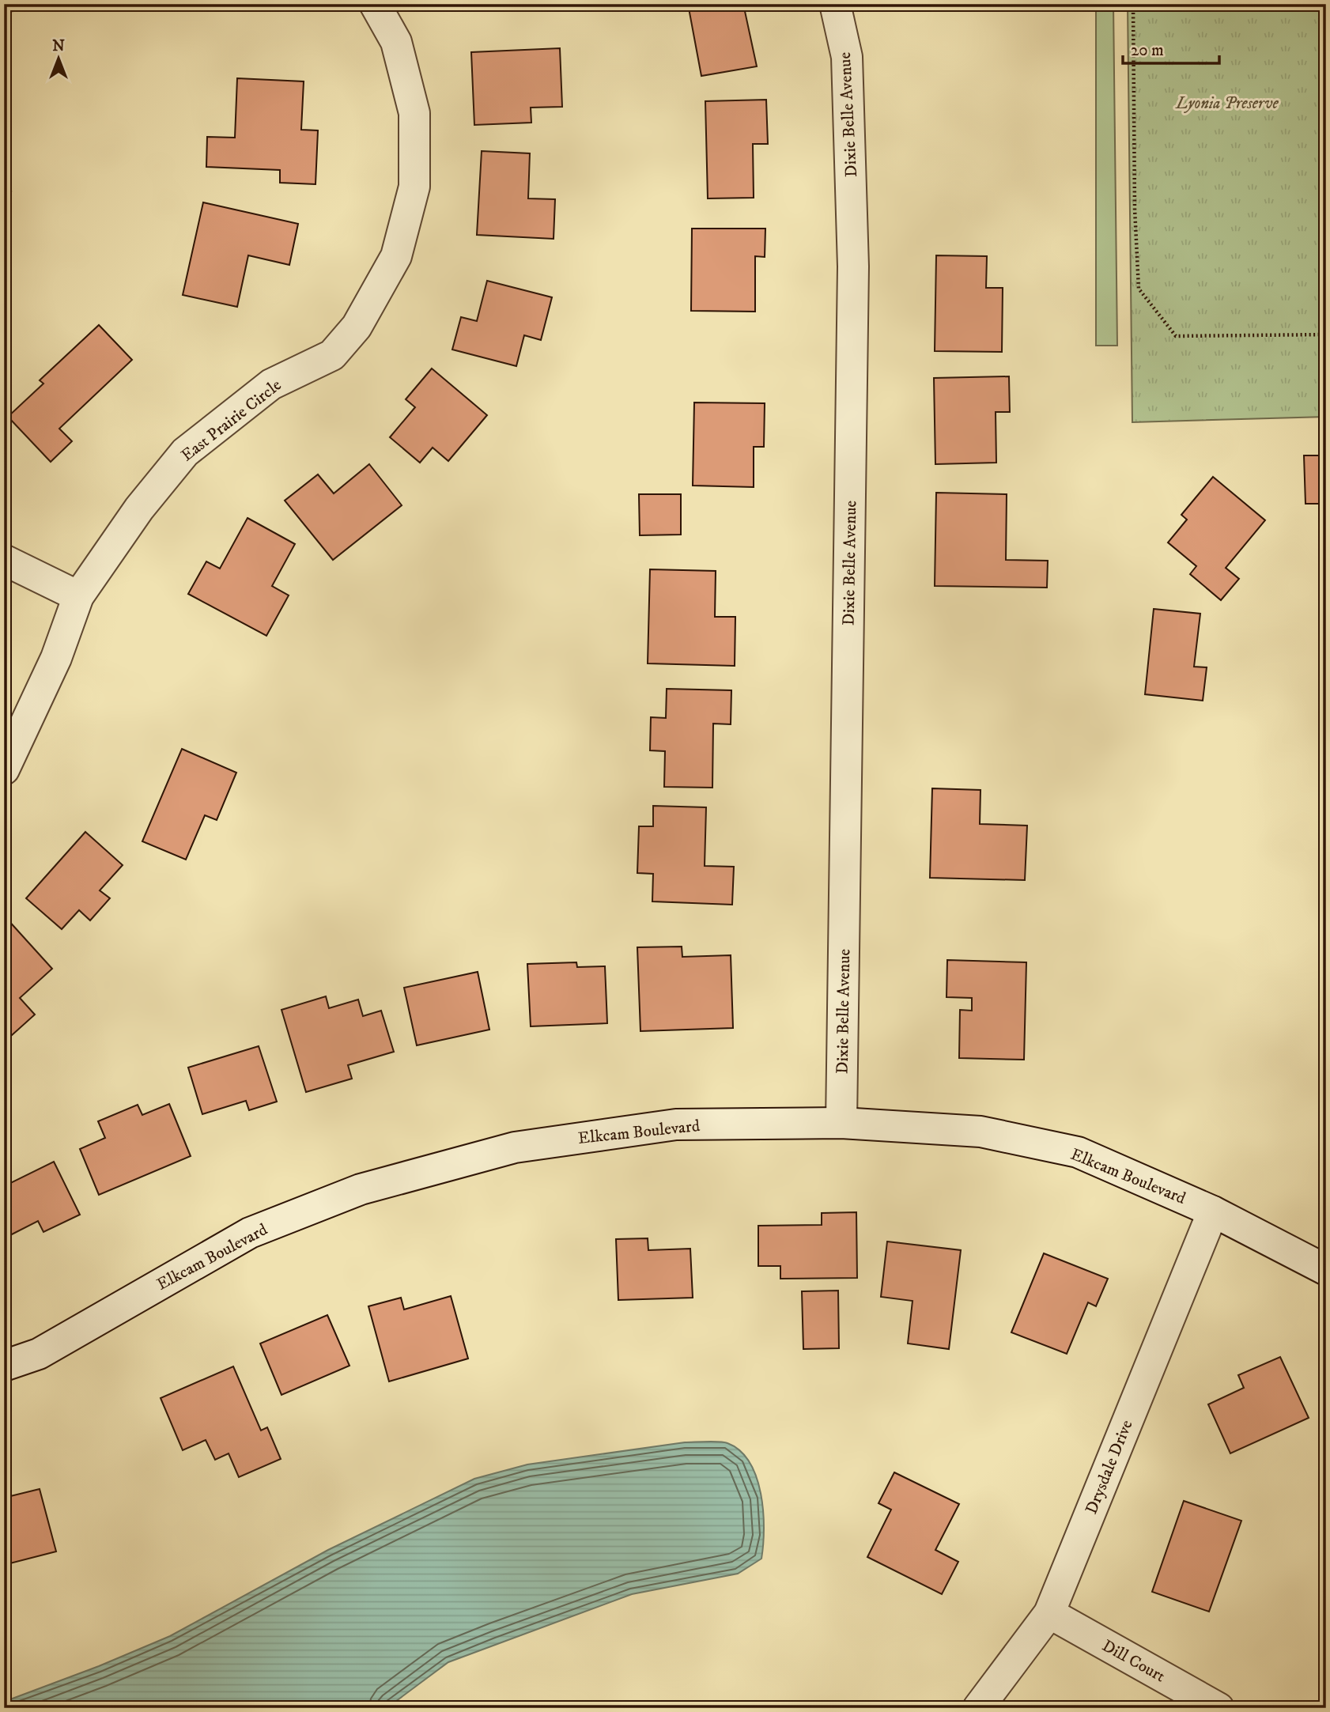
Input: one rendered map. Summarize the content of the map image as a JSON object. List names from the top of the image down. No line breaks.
{"streets":{"street":["Dixie Belle Avenue","East Prairie Circle","Elkcam Boulevard","Drysdale Drive","Dill Court"]},"crossings":[["Dixie Belle Avenue","Elkcam Boulevard"],["Elkcam Boulevard","Drysdale Drive"],["Drysdale Drive","Dill Court"]],"parks":["Lyonia Preserve"],"scale_bar":"20 m","north":"top"}
